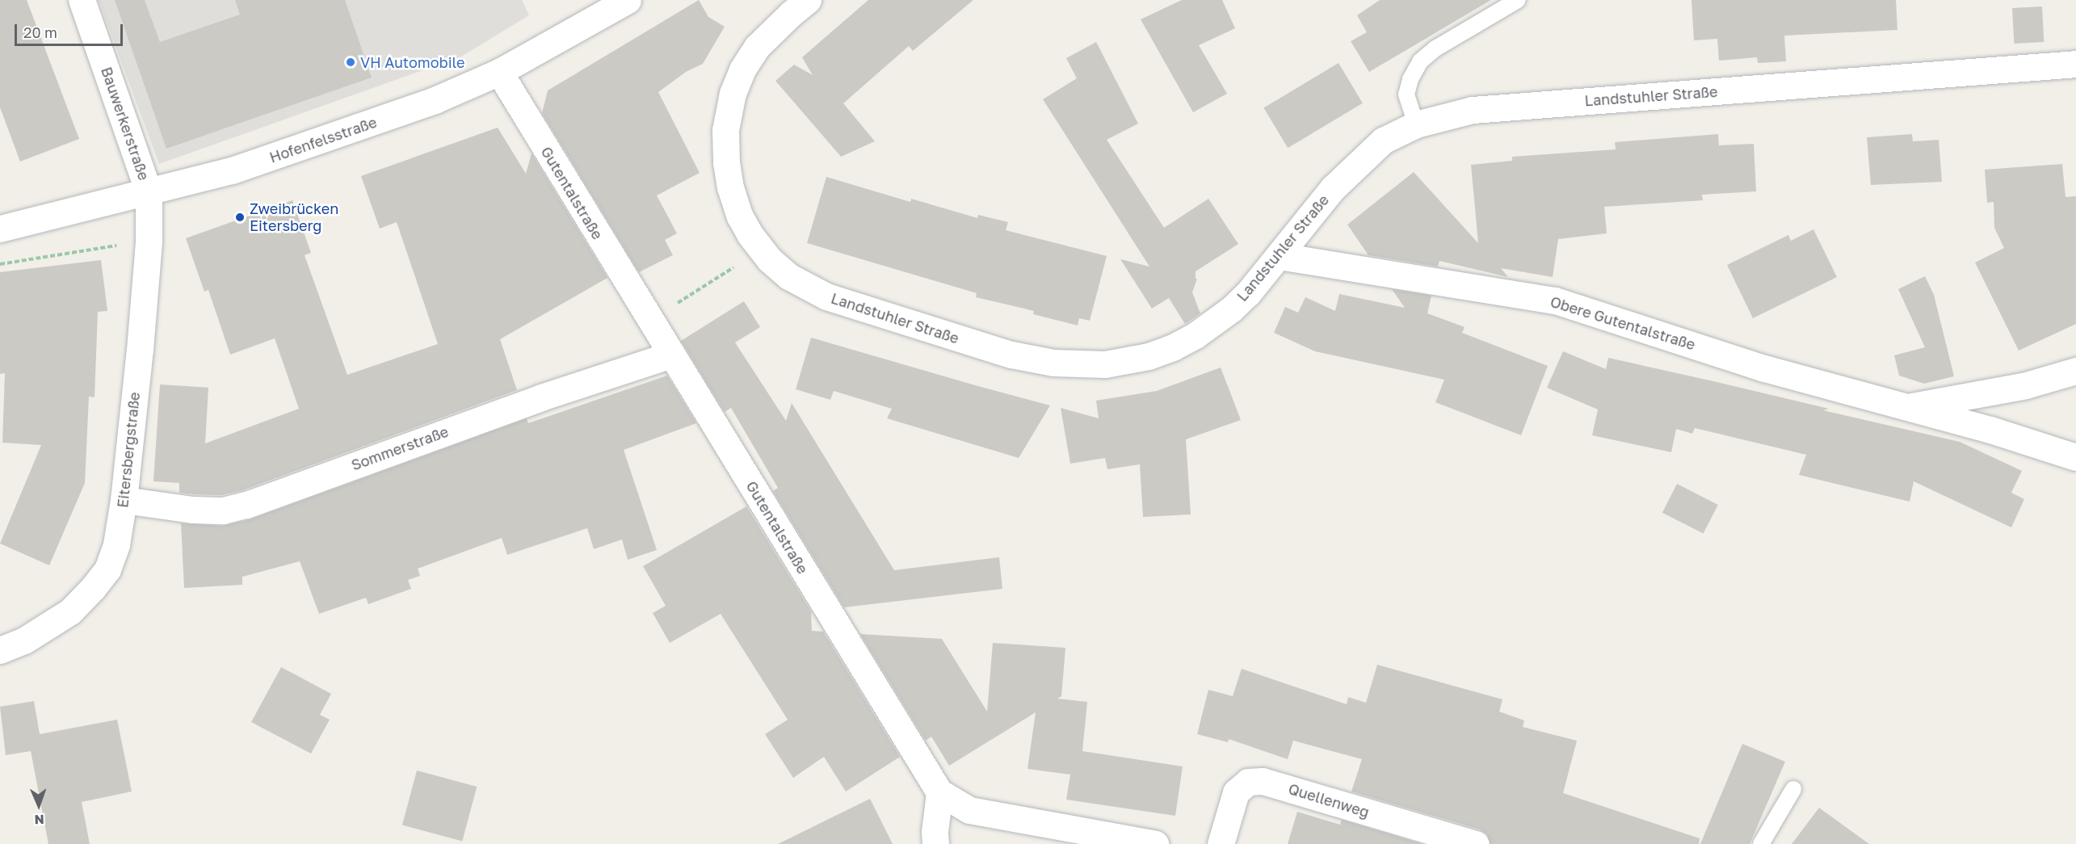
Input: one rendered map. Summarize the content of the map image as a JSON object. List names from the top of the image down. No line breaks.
{"streets":{"street":["Landstuhler Straße","Bauwerkerstraße","Hofenfelsstraße","Gutentalstraße","Obere Gutentalstraße","Sommerstraße","Eitersbergstraße","Quellenweg"]},"crossings":[["Landstuhler Straße","Obere Gutentalstraße"],["Bauwerkerstraße","Hofenfelsstraße"],["Bauwerkerstraße","Eitersbergstraße"],["Hofenfelsstraße","Gutentalstraße"],["Hofenfelsstraße","Eitersbergstraße"],["Gutentalstraße","Sommerstraße"],["Sommerstraße","Eitersbergstraße"]],"places":["VH Automobile","Zweibrücken Eitersberg"],"scale_bar":"20 m","north":"bottom"}
